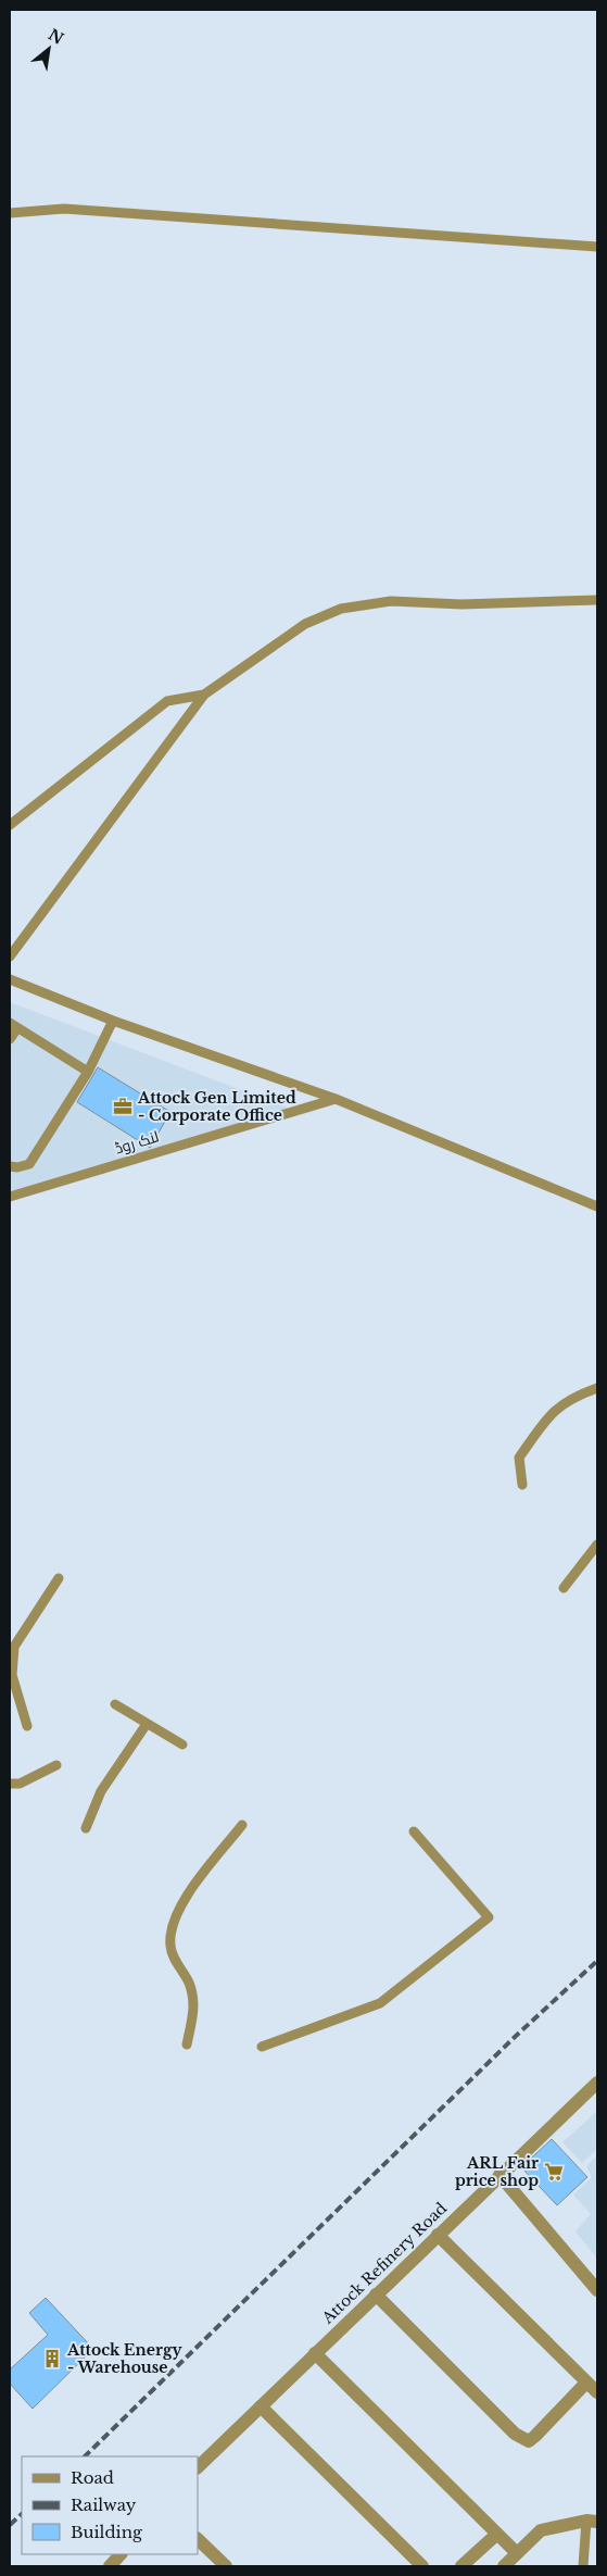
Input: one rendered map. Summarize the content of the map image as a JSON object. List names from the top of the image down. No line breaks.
{"streets":{"street":["Attock Refinery Road"],"lane":["لنک روڈ"]},"places":{"office":["Attock Gen Limited - Corporate Office"],"supermarket":["ARL Fair price shop"],"building":["Attock Energy - Warehouse"]},"legend":["Road","Railway","Building"],"north":"top right"}
